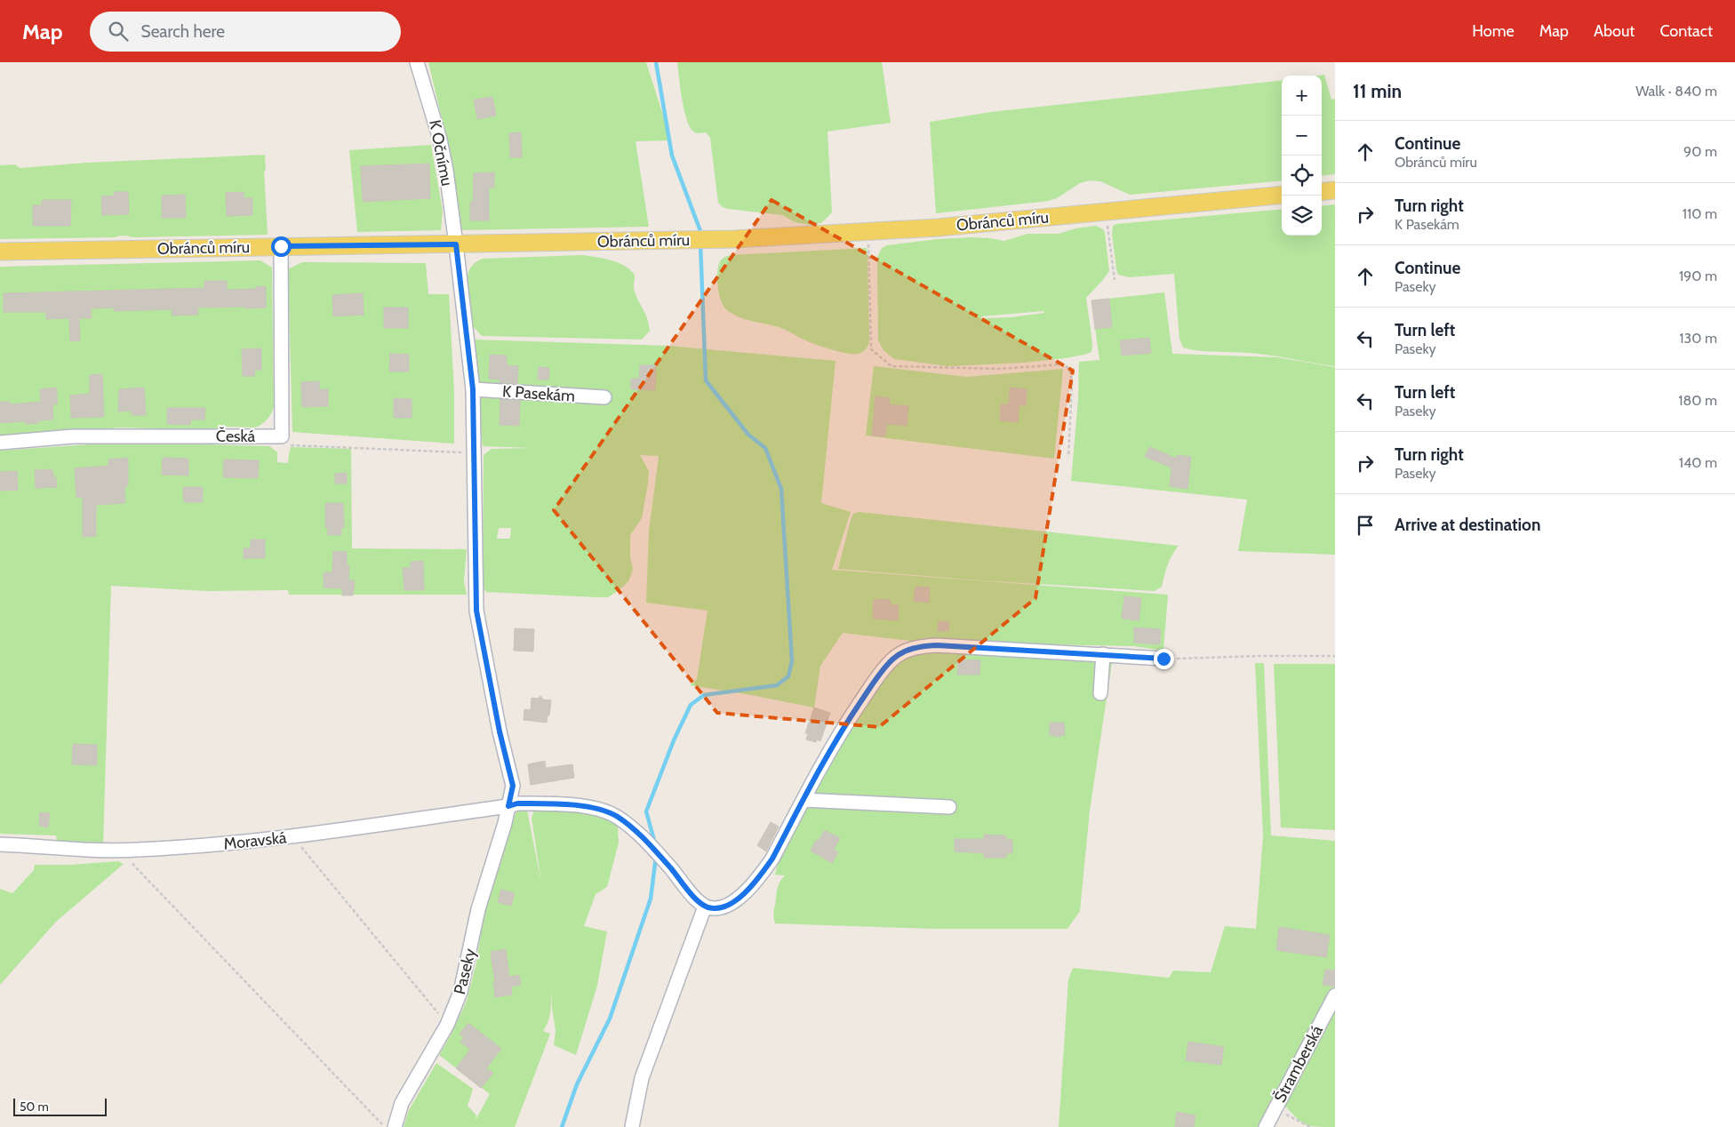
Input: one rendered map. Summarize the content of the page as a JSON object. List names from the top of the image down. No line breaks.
{"streets":{"main road":["Obránců míru"],"street":["K Očnímu","K Pasekám","Česká","Moravská","Paseky","Štramberská"]},"crossings":[["K Očnímu","Obránců míru"],["Moravská","Paseky"]],"scale_bar":"50 m","page":{"header":"Map","search":"Search here","nav":["Home","Map","About","Contact"],"heading":["11 min","Walk · 840 m"],"map_buttons":["+","−"],"list":[["Continue","Obránců míru","90 m"],["Turn right","K Pasekám","110 m"],["Continue","Paseky","190 m"],["Turn left","Paseky","130 m"],["Turn left","Paseky","180 m"],["Turn right","Paseky","140 m"],"Arrive at destination"],"scale":"50 m"}}
